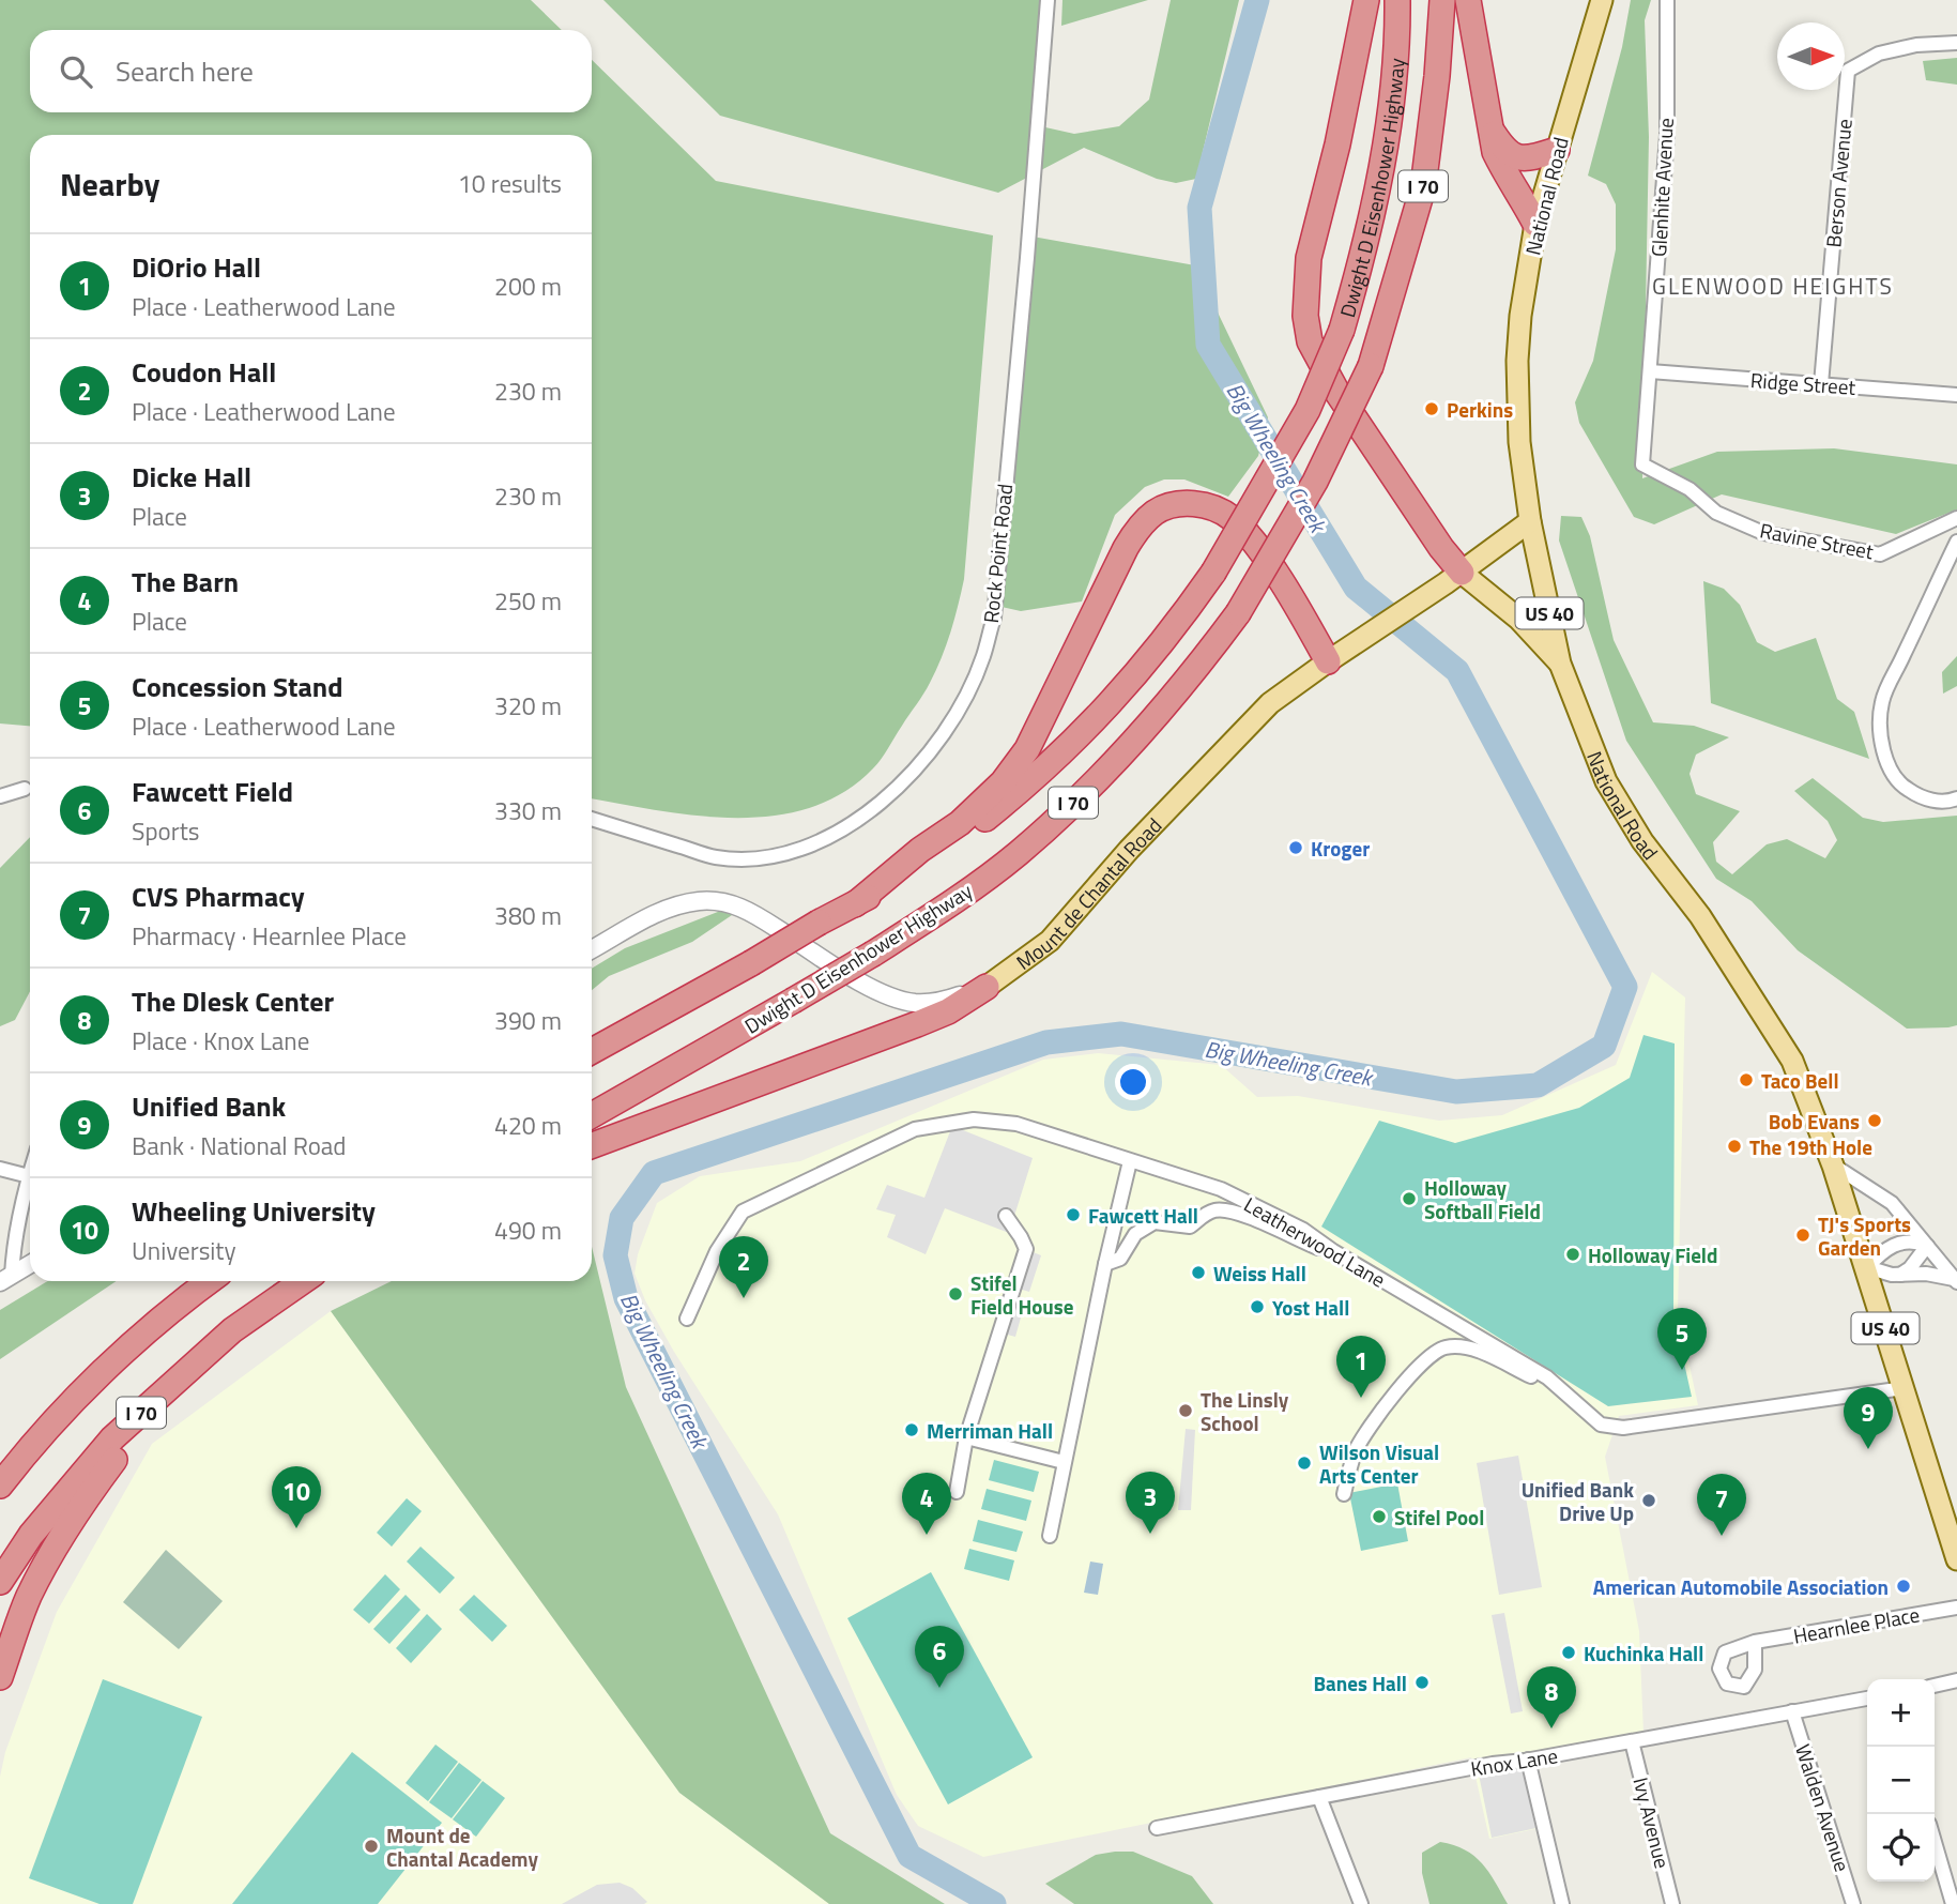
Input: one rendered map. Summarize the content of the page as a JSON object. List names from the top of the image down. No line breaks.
{"streets":{"highway":["I 70","Dwight D Eisenhower Highway"],"main road":["National Road","US 40","Mount de Chantal Road"],"street":["Berson Avenue","Glenhite Avenue","Ridge Street","Ravine Street","Rock Point Road","Leatherwood Lane","Hearnlee Place","Knox Lane","Walden Avenue","Ivy Avenue"]},"crossings":[["Berson Avenue","Ridge Street"],["Glenhite Avenue","Ridge Street"],["Glenhite Avenue","Ravine Street"],["National Road","Mount de Chantal Road"],["National Road","Leatherwood Lane"],["Knox Lane","Walden Avenue"],["Knox Lane","Ivy Avenue"]],"districts":["GLENWOOD HEIGHTS"],"water":["Big Wheeling Creek"],"places":["Perkins","Kroger","Taco Bell","Bob Evans","The 19th Hole","Holloway Softball Field","Fawcett Hall","TJ's Sports Garden","Holloway Field","Weiss Hall","Stifel Field House","Yost Hall","The Linsly School","Merriman Hall","Wilson Visual Arts Center","Unified Bank Drive Up","Stifel Pool","American Automobile Association","Kuchinka Hall","Banes Hall","Mount de Chantal Academy"],"north":"right","page":{"search":"Search here","heading":["Nearby","10 results"],"list":[{"mark":"1","name":"DiOrio Hall","note":"Place · Leatherwood Lane","value":"200 m"},{"mark":"2","name":"Coudon Hall","note":"Place · Leatherwood Lane","value":"230 m"},{"mark":"3","name":"Dicke Hall","note":"Place","value":"230 m"},{"mark":"4","name":"The Barn","note":"Place","value":"250 m"},{"mark":"5","name":"Concession Stand","note":"Place · Leatherwood Lane","value":"320 m"},{"mark":"6","name":"Fawcett Field","note":"Sports","value":"330 m"},{"mark":"7","name":"CVS Pharmacy","note":"Pharmacy · Hearnlee Place","value":"380 m"},{"mark":"8","name":"The Dlesk Center","note":"Place · Knox Lane","value":"390 m"},{"mark":"9","name":"Unified Bank","note":"Bank · National Road","value":"420 m"},{"mark":"10","name":"Wheeling University","note":"University","value":"490 m"}],"pins":["2","5","1","9","10","3","4","7","6","8"],"map_buttons":["+","−"]}}
